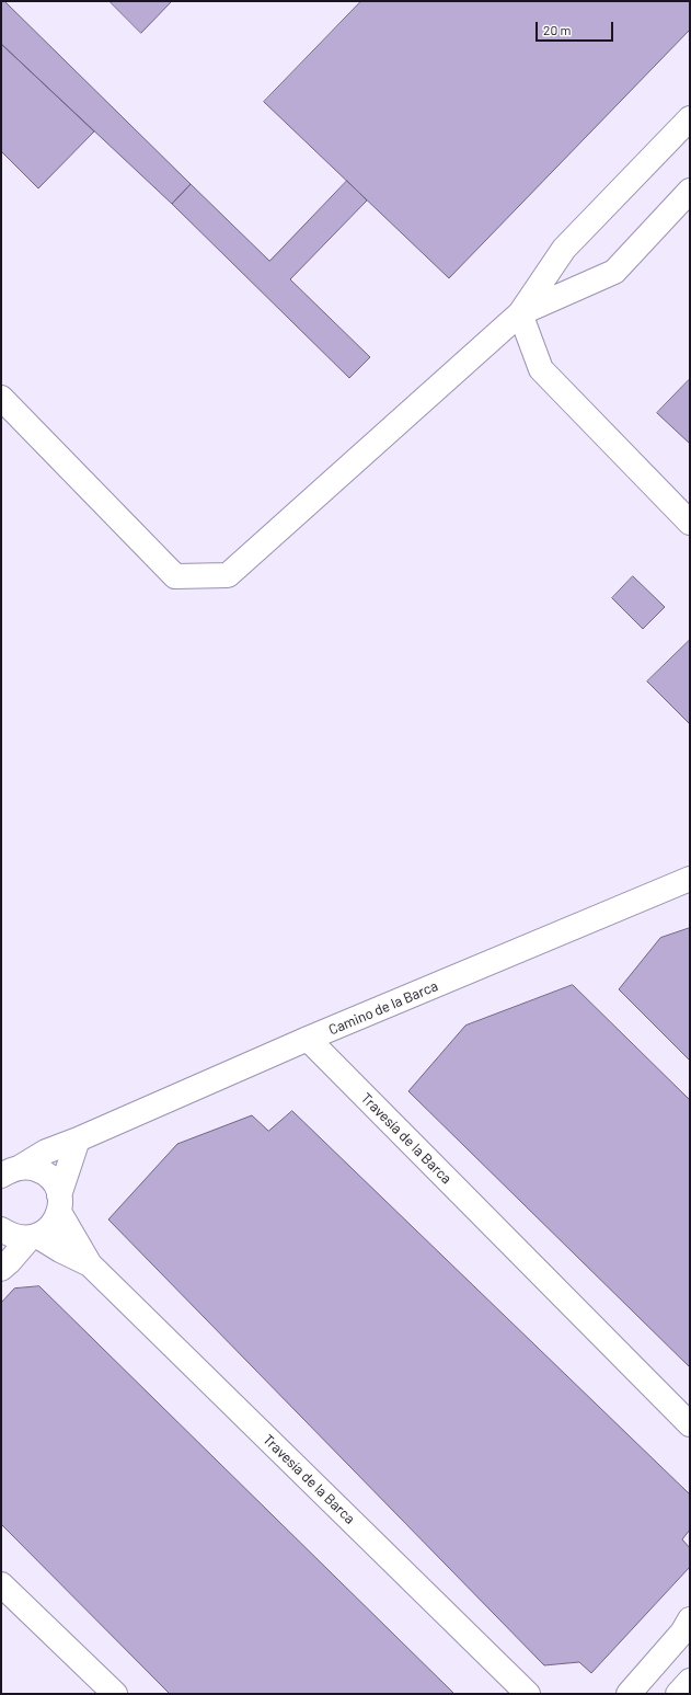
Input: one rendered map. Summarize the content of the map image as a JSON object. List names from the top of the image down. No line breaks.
{"streets":{"street":["Camino de la Barca","Travesía de la Barca"]},"crossings":[["Camino de la Barca","Travesía de la Barca"]],"scale_bar":"20 m"}
